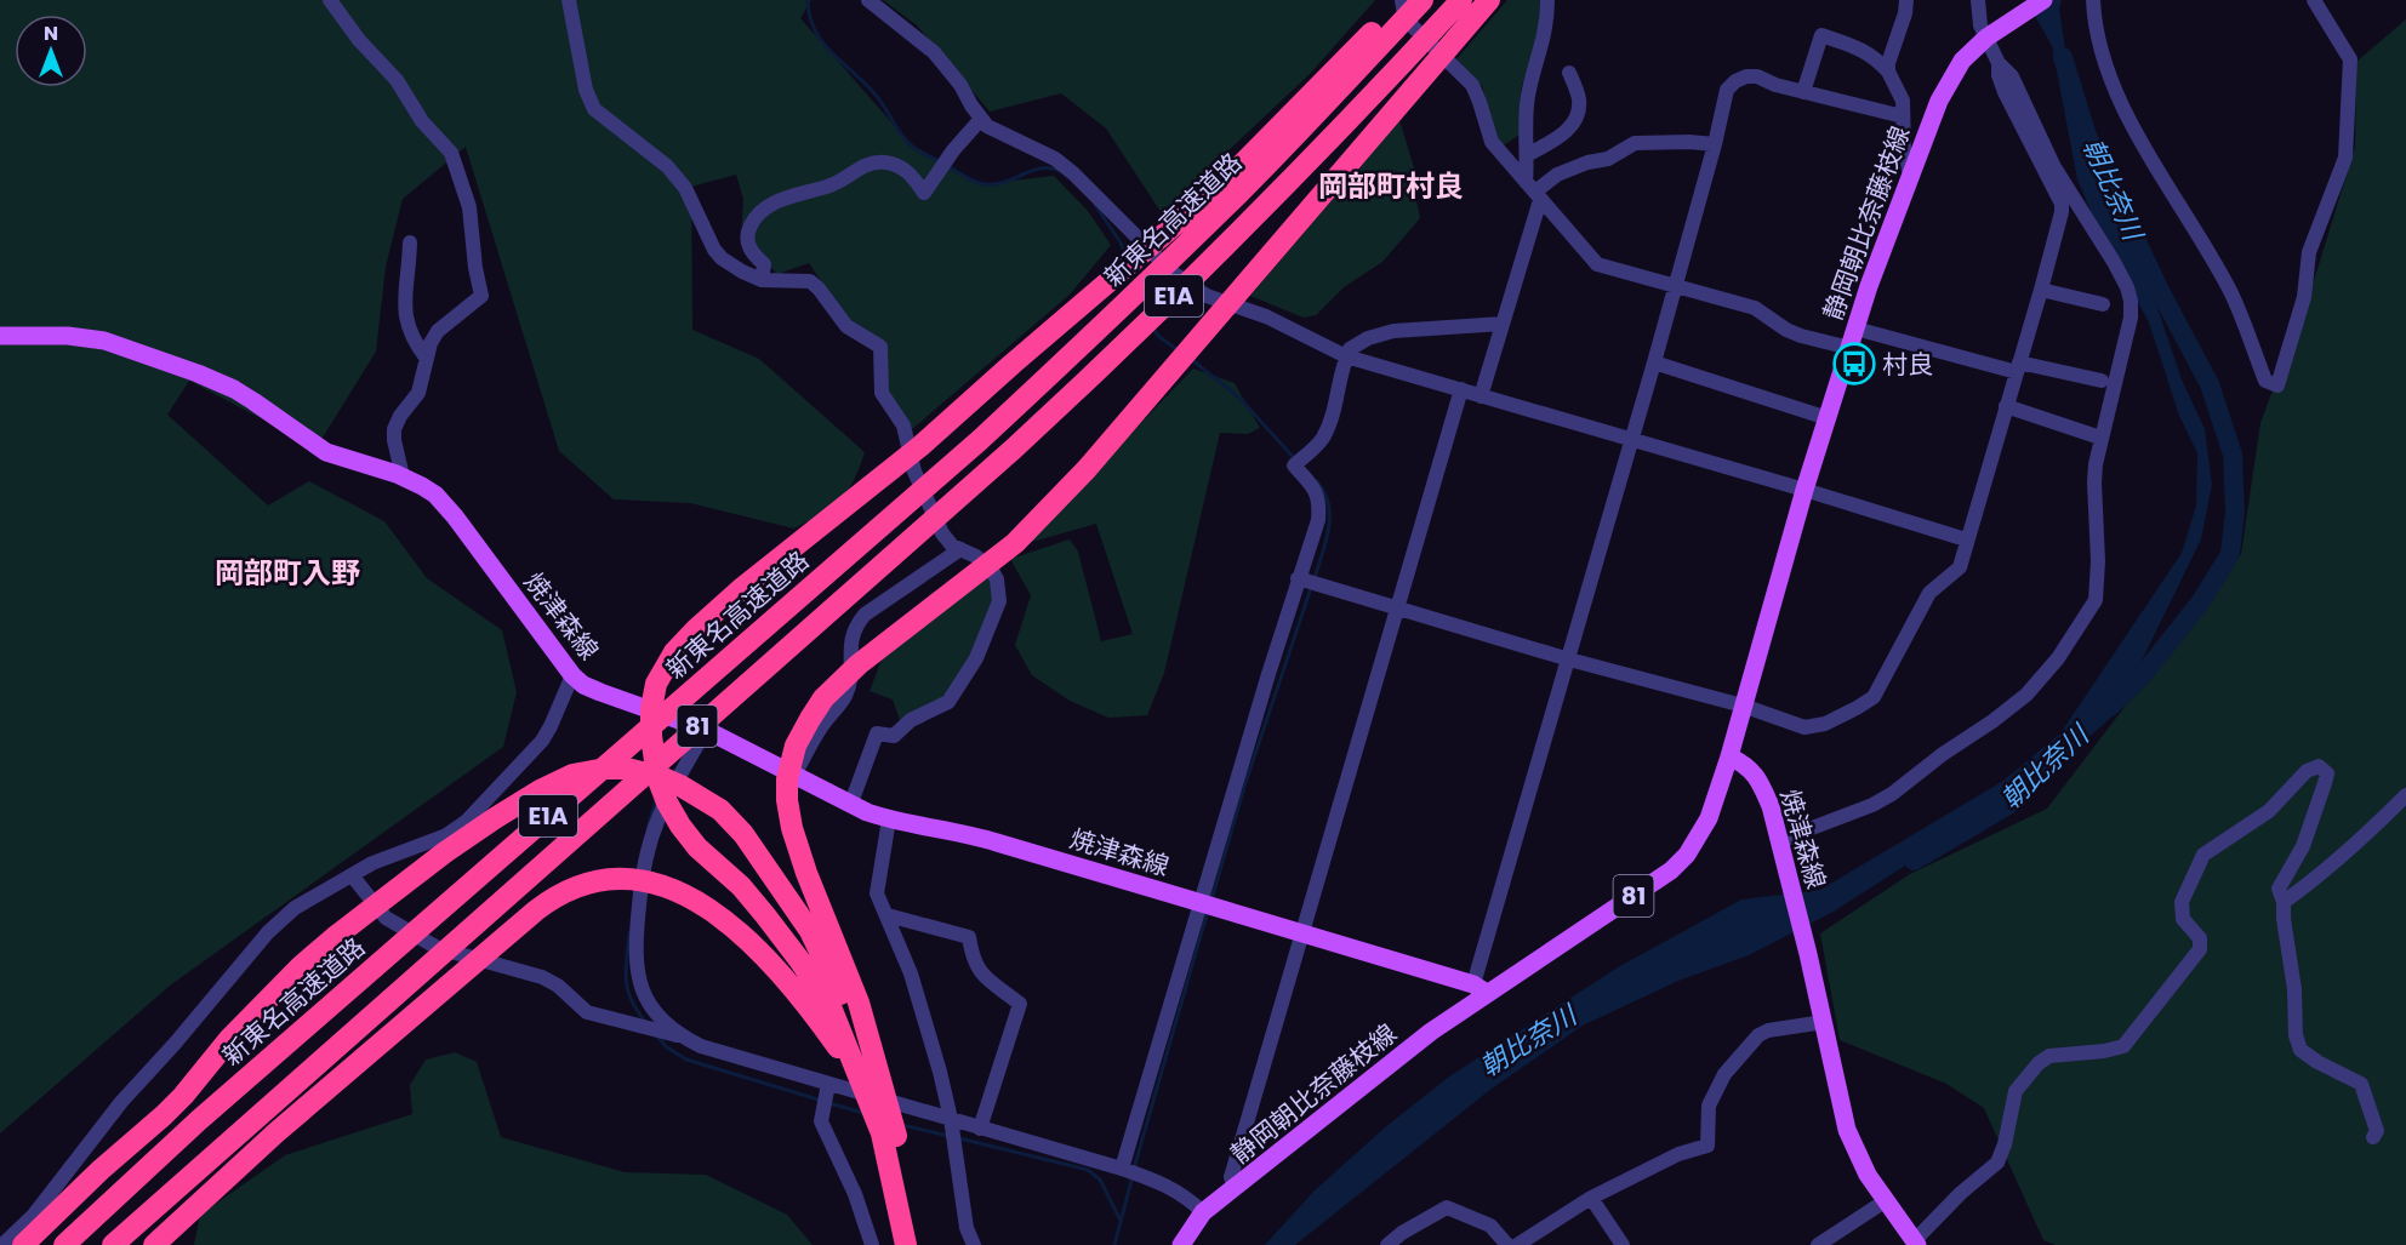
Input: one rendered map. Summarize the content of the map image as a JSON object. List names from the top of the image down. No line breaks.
{"streets":{"highway":["新東名高速道路","E1A"],"main road":["静岡朝比奈藤枝線","焼津森線","81"]},"crossings":[["静岡朝比奈藤枝線","焼津森線"],["静岡朝比奈藤枝線","81"],["焼津森線","81"]],"districts":["岡部町村良","岡部町入野"],"water":["朝比奈川"],"places":{"bus stop":["村良"]},"north":"top"}
